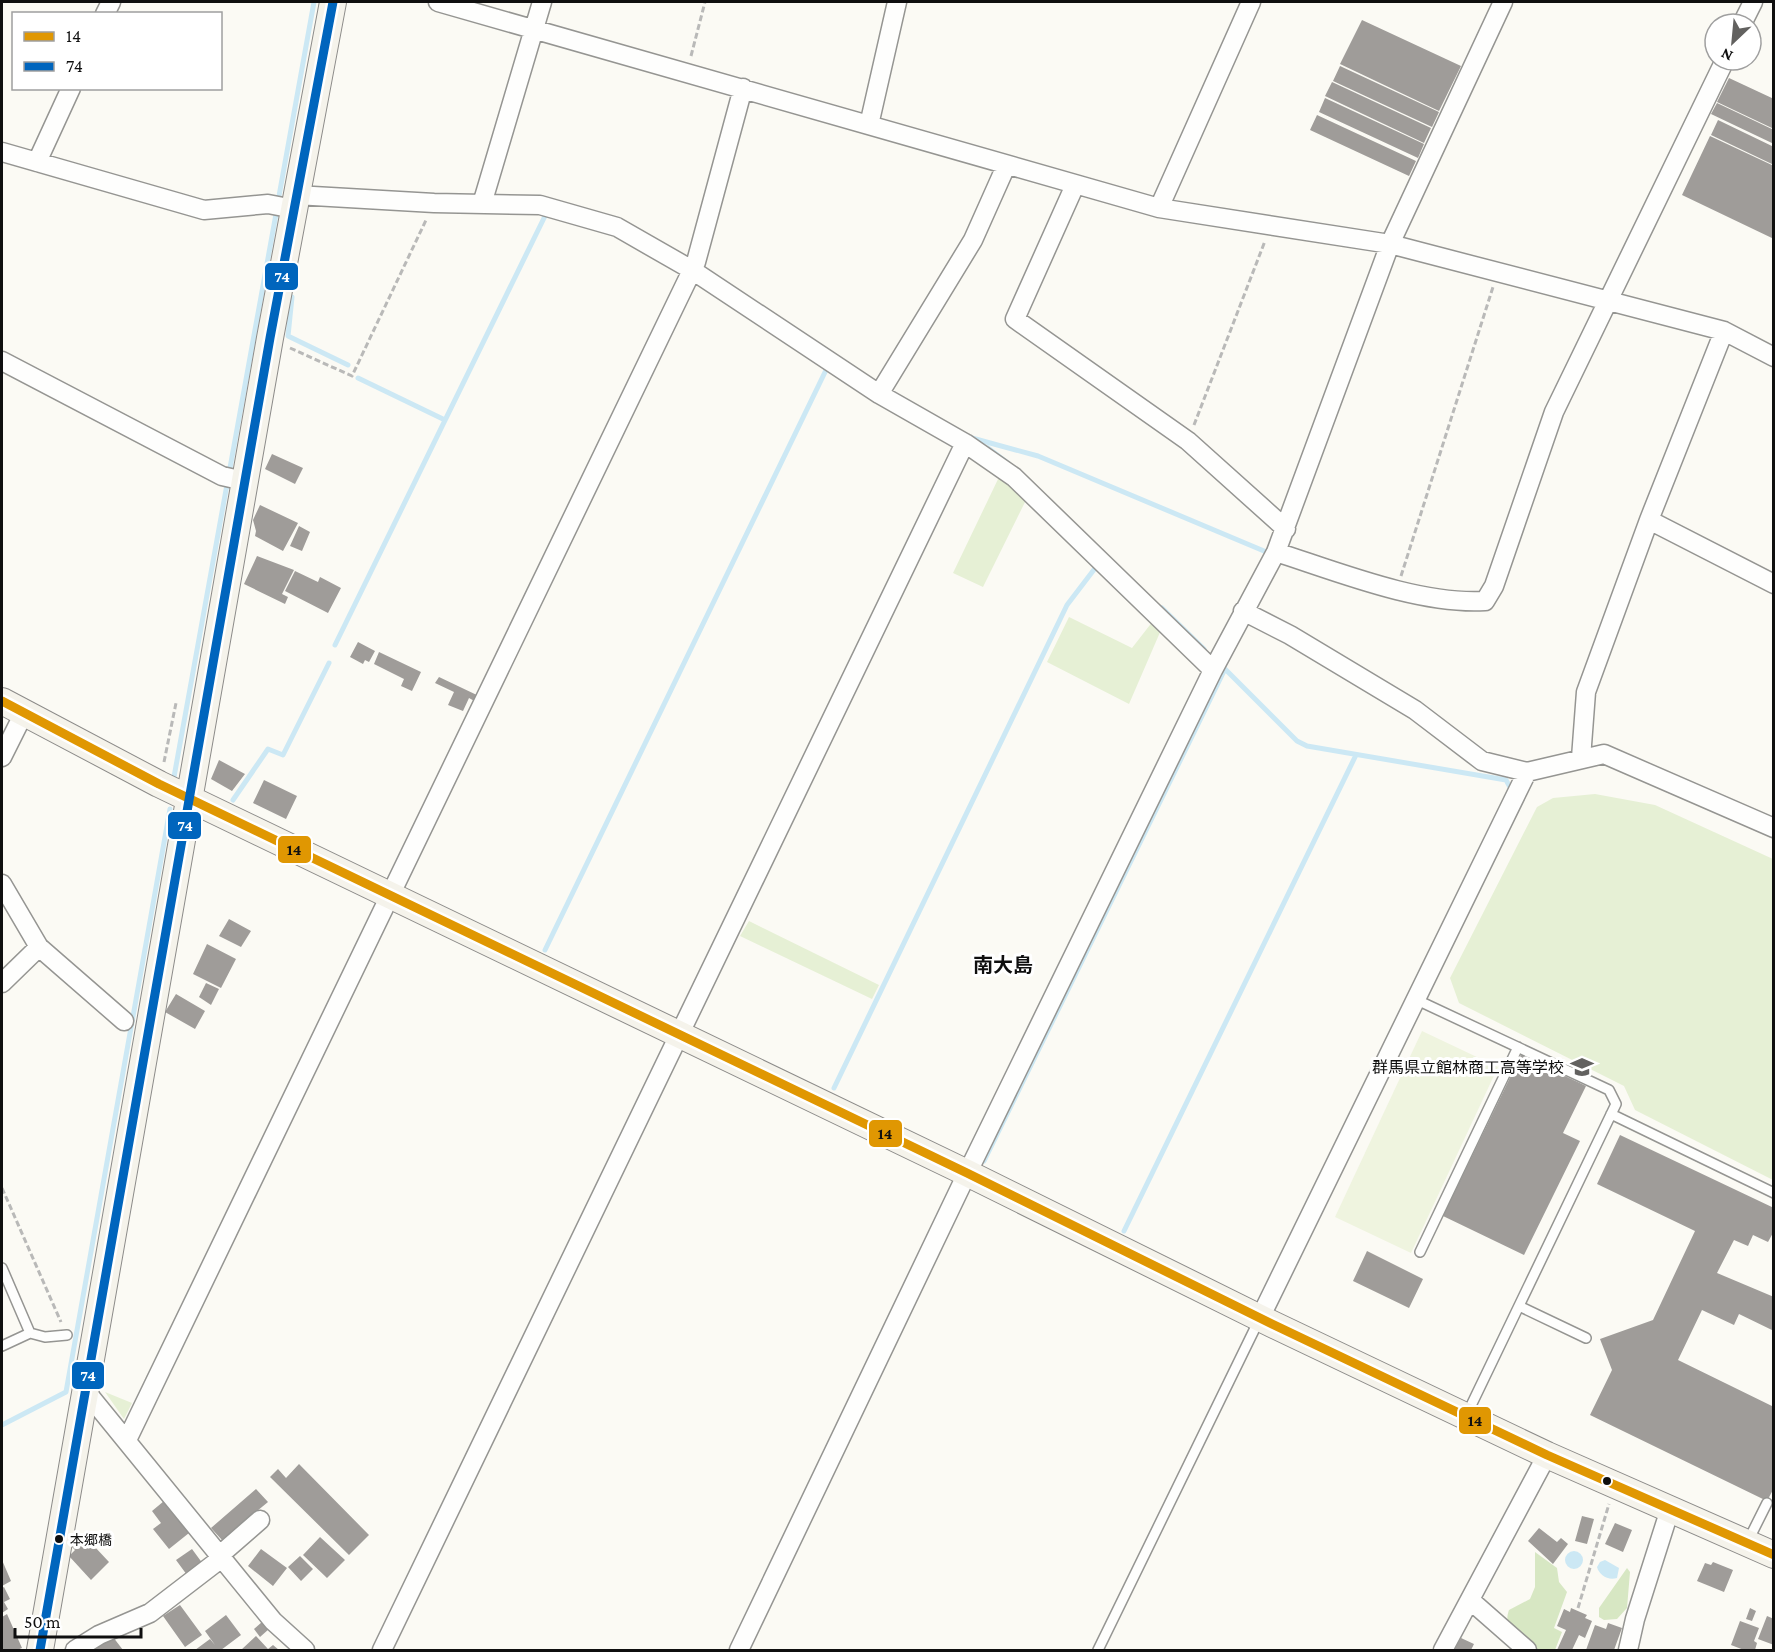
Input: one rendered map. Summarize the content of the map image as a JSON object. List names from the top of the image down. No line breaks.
{"districts":["南大島"],"places":{"school or university":["群馬県立館林商工高等学校"],"other":["本郷橋"]},"lines":["transit line 74","transit line 14"],"legend":["14","74"],"scale_bar":"50 m","north":"bottom left"}
